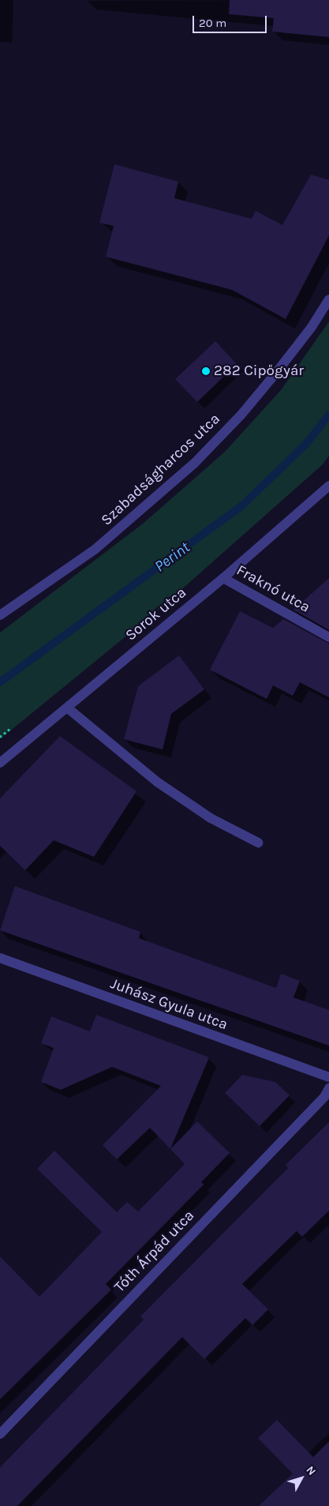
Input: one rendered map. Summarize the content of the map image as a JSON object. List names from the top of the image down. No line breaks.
{"streets":{"street":["Szabadságharcos utca","Fraknó utca","Sorok utca","Juhász Gyula utca","Tóth Árpád utca"]},"crossings":[["Fraknó utca","Sorok utca"]],"water":["Perint"],"places":["282 Cipőgyár"],"scale_bar":"20 m","north":"top right"}
